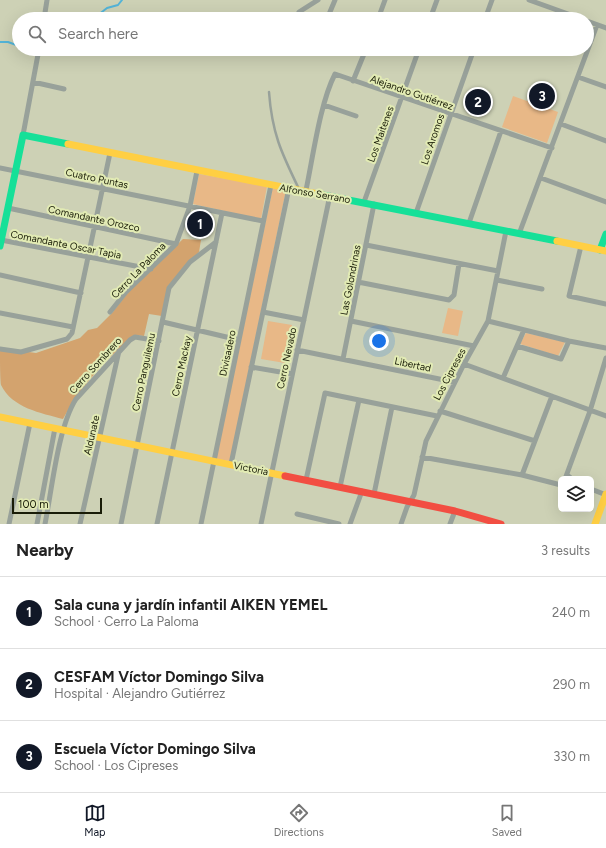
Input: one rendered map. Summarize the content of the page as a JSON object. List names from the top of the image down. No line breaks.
{"streets":{"street":["Alejandro Gutiérrez","Los Maitenes","Los Aromos","Cuatro Puntas","Alfonso Serrano","Comandante Orozco","Comandante Oscar Tapia","Cerro La Paloma","Las Golondrinas","Divisadero","Cerro Nevado","Libertad","Cerro Sombrero","Cerro Mackay","Cerro Panguilemu","Los Cipreses","Aldunate","Victoria"]},"crossings":[["Alejandro Gutiérrez","Los Maitenes"],["Alejandro Gutiérrez","Los Aromos"],["Los Maitenes","Alfonso Serrano"],["Los Aromos","Alfonso Serrano"],["Cuatro Puntas","Cerro La Paloma"],["Cuatro Puntas","Divisadero"],["Cuatro Puntas","Cerro Mackay"],["Alfonso Serrano","Cerro La Paloma"],["Alfonso Serrano","Las Golondrinas"],["Alfonso Serrano","Divisadero"],["Alfonso Serrano","Cerro Nevado"],["Alfonso Serrano","Los Cipreses"],["Comandante Orozco","Cerro La Paloma"],["Comandante Oscar Tapia","Cerro La Paloma"],["Las Golondrinas","Libertad"],["Divisadero","Victoria"],["Cerro Nevado","Libertad"],["Cerro Nevado","Victoria"],["Libertad","Los Cipreses"],["Cerro Sombrero","Cerro Panguilemu"],["Cerro Sombrero","Aldunate"],["Cerro Sombrero","Victoria"],["Cerro Mackay","Cerro Panguilemu"],["Cerro Mackay","Victoria"],["Cerro Panguilemu","Victoria"],["Los Cipreses","Victoria"],["Aldunate","Victoria"]],"scale_bar":"100 m","page":{"search":"Search here","pins":["3","2","1"],"scale":"100 m","heading":["Nearby","3 results"],"list":[{"mark":"1","name":"Sala cuna y jardín infantil AIKEN YEMEL","note":"School · Cerro La Paloma","value":"240 m"},{"mark":"2","name":"CESFAM Víctor Domingo Silva","note":"Hospital · Alejandro Gutiérrez","value":"290 m"},{"mark":"3","name":"Escuela Víctor Domingo Silva","note":"School · Los Cipreses","value":"330 m"}],"nav":["Map","Directions","Saved"]}}
